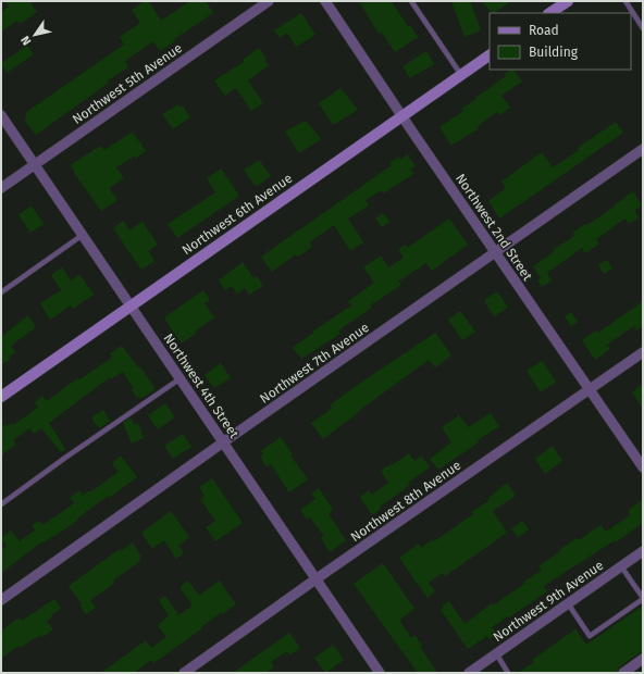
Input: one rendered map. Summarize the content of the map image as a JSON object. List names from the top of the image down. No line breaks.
{"streets":{"street":["Northwest 5th Avenue","Northwest 6th Avenue","Northwest 2nd Street","Northwest 7th Avenue","Northwest 4th Street","Northwest 8th Avenue","Northwest 9th Avenue"]},"crossings":[["Northwest 5th Avenue","Northwest 4th Street"],["Northwest 6th Avenue","Northwest 2nd Street"],["Northwest 6th Avenue","Northwest 4th Street"],["Northwest 2nd Street","Northwest 7th Avenue"],["Northwest 2nd Street","Northwest 8th Avenue"],["Northwest 7th Avenue","Northwest 4th Street"],["Northwest 4th Street","Northwest 8th Avenue"]],"legend":["Road","Building"],"north":"bottom left"}
